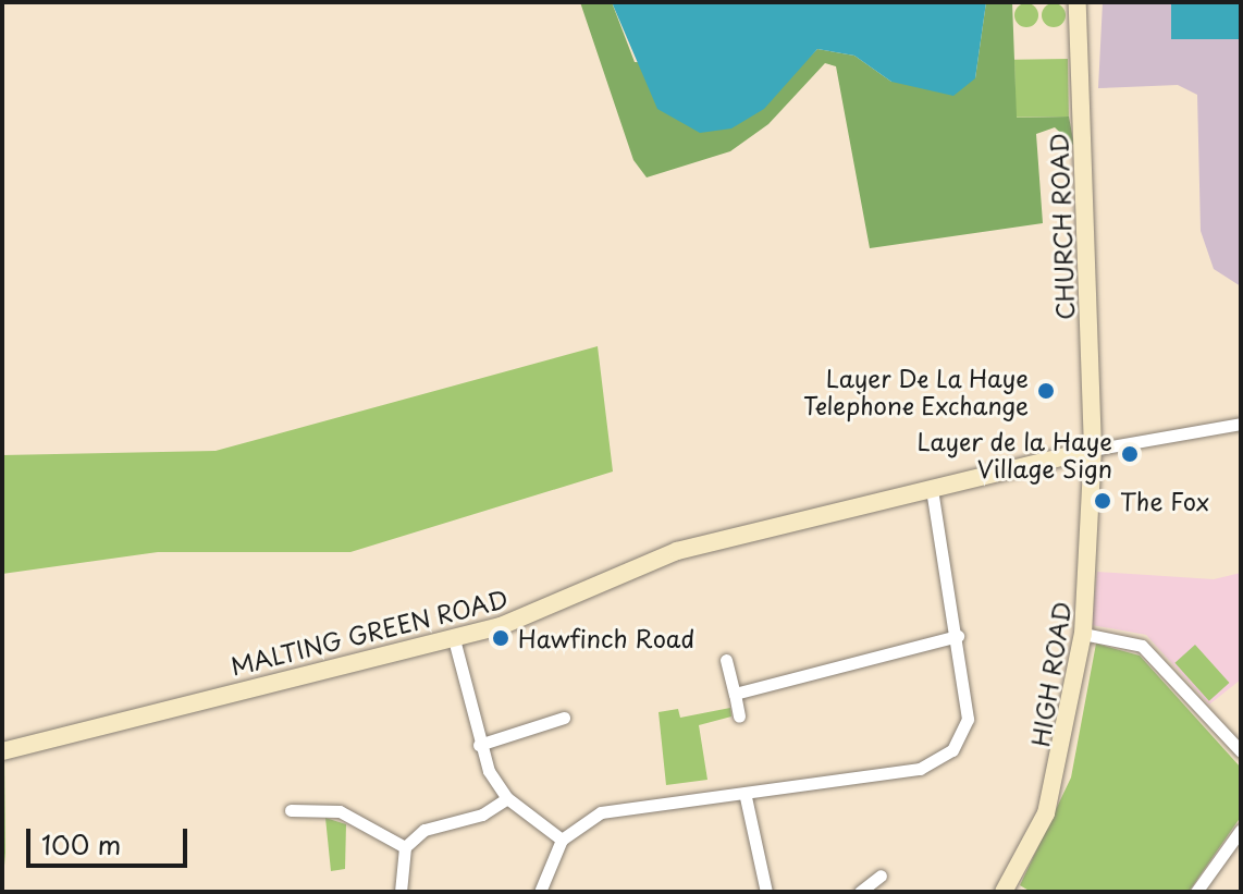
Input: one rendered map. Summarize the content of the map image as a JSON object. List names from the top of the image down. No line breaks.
{"streets":{"street":["CHURCH ROAD","MALTING GREEN ROAD","HIGH ROAD"]},"crossings":[["CHURCH ROAD","MALTING GREEN ROAD"],["CHURCH ROAD","HIGH ROAD"],["MALTING GREEN ROAD","HIGH ROAD"]],"places":["Layer De La Haye Telephone Exchange","Layer de la Haye Village Sign","The Fox","Hawfinch Road"],"scale_bar":"100 m"}
